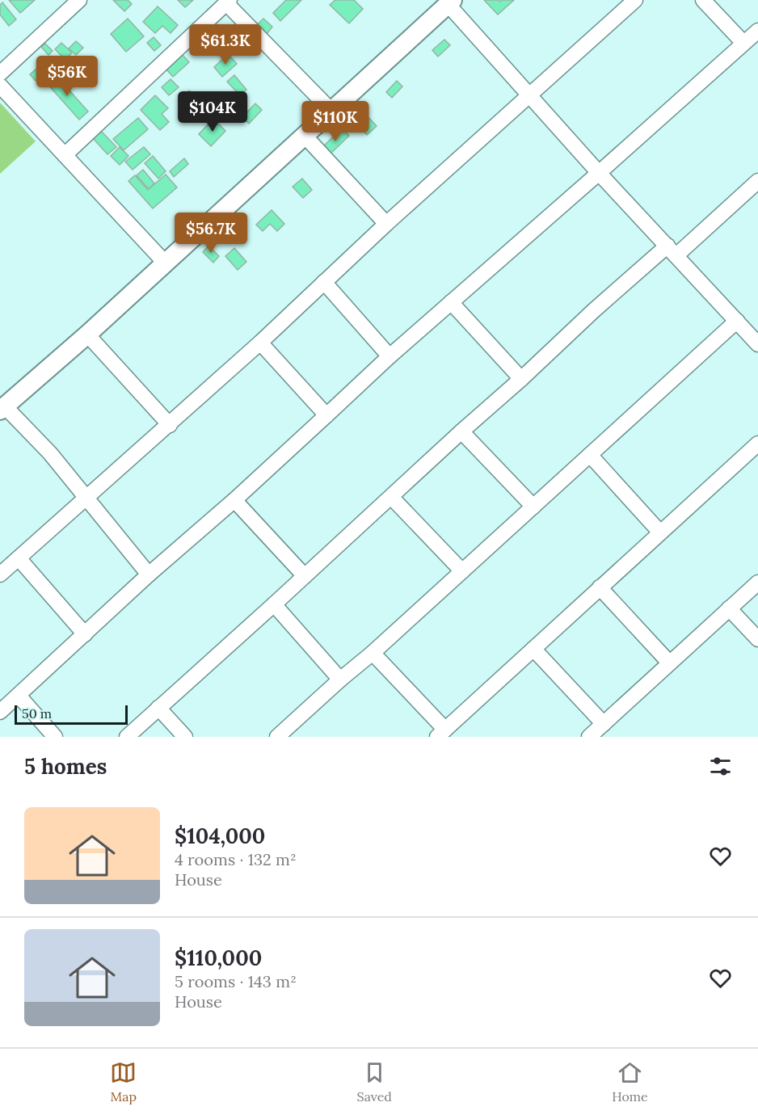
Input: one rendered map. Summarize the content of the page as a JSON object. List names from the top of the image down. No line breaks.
{"scale_bar":"50 m","page":{"price":["$61.3K","$56K","$104K","$110K","$56.7K"],"scale":"50 m","heading":"5 homes","list":[{"name":"$104,000","note":"4 rooms · 132 m² · House"},{"name":"$110,000","note":"5 rooms · 143 m² · House"}],"tabs":["Map","Saved","Home"]}}
